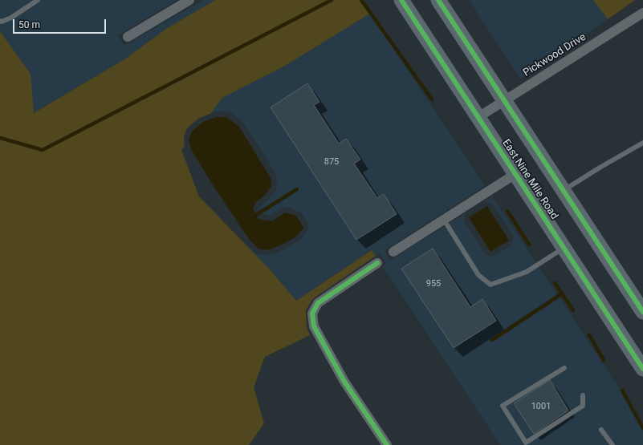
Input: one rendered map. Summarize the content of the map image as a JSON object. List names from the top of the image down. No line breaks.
{"streets":{"main road":["East Nine Mile Road"],"street":["Pickwood Drive"]},"crossings":[["Pickwood Drive","East Nine Mile Road"]],"house_numbers":["875","955","1001"],"scale_bar":"50 m"}
